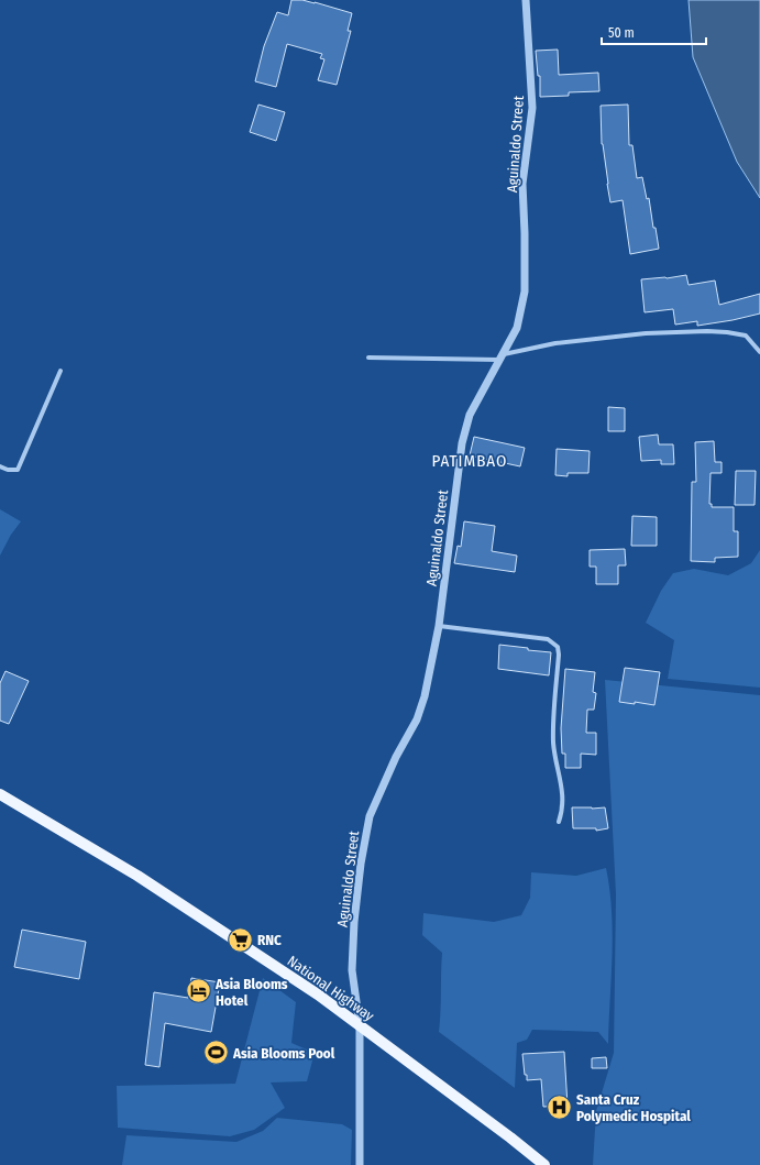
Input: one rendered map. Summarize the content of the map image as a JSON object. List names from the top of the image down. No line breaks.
{"streets":{"main road":["National Highway"],"street":["Aguinaldo Street"]},"crossings":[["Aguinaldo Street","National Highway"]],"districts":["PATIMBAO"],"places":{"supermarket":["RNC"],"hotel":["Asia Blooms Hotel"],"sports":["Asia Blooms Pool"],"hospital":["Santa Cruz Polymedic Hospital"]},"scale_bar":"50 m"}
